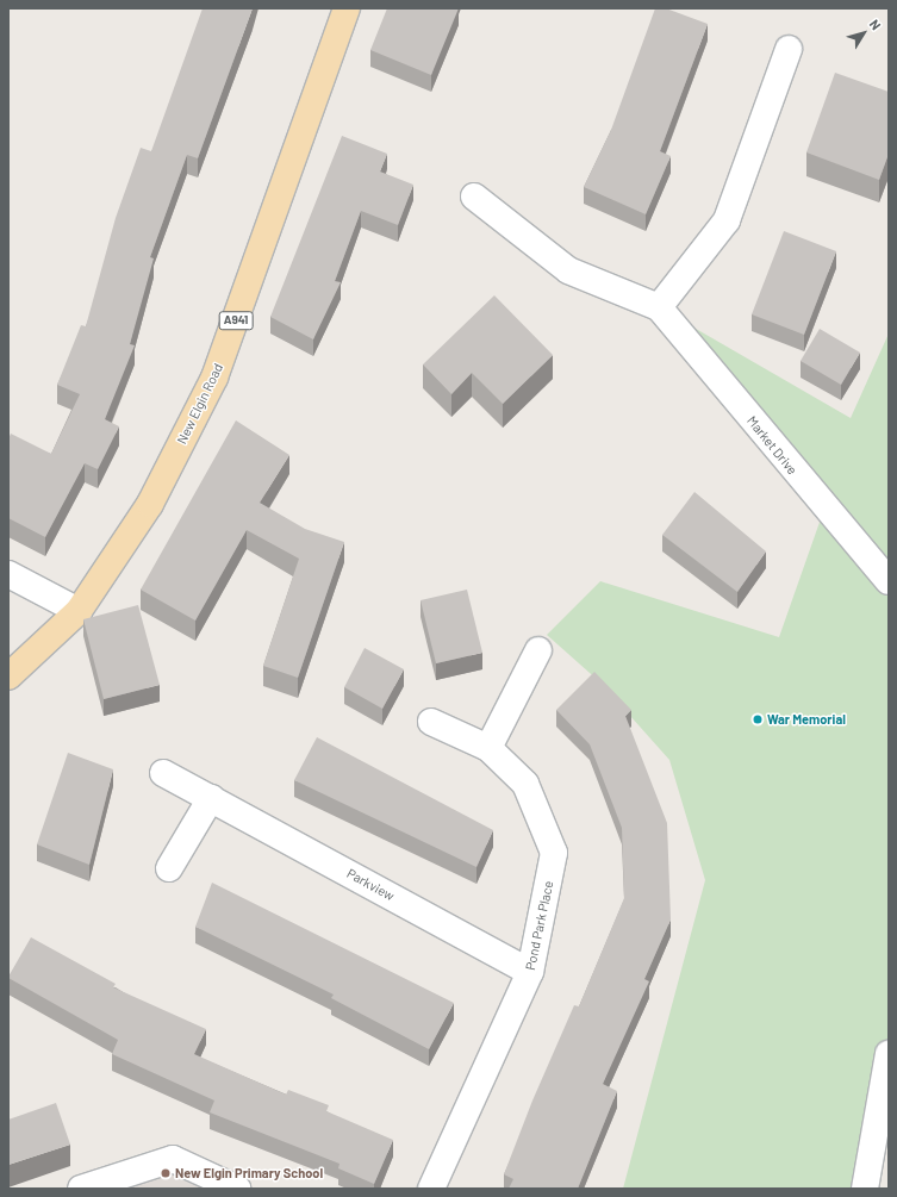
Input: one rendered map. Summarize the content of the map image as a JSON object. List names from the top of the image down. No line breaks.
{"streets":{"main road":["A941","New Elgin Road"],"street":["Market Drive","Parkview","Pond Park Place"]},"crossings":[["Parkview","Pond Park Place"]],"places":["War Memorial","New Elgin Primary School"],"north":"top right"}
